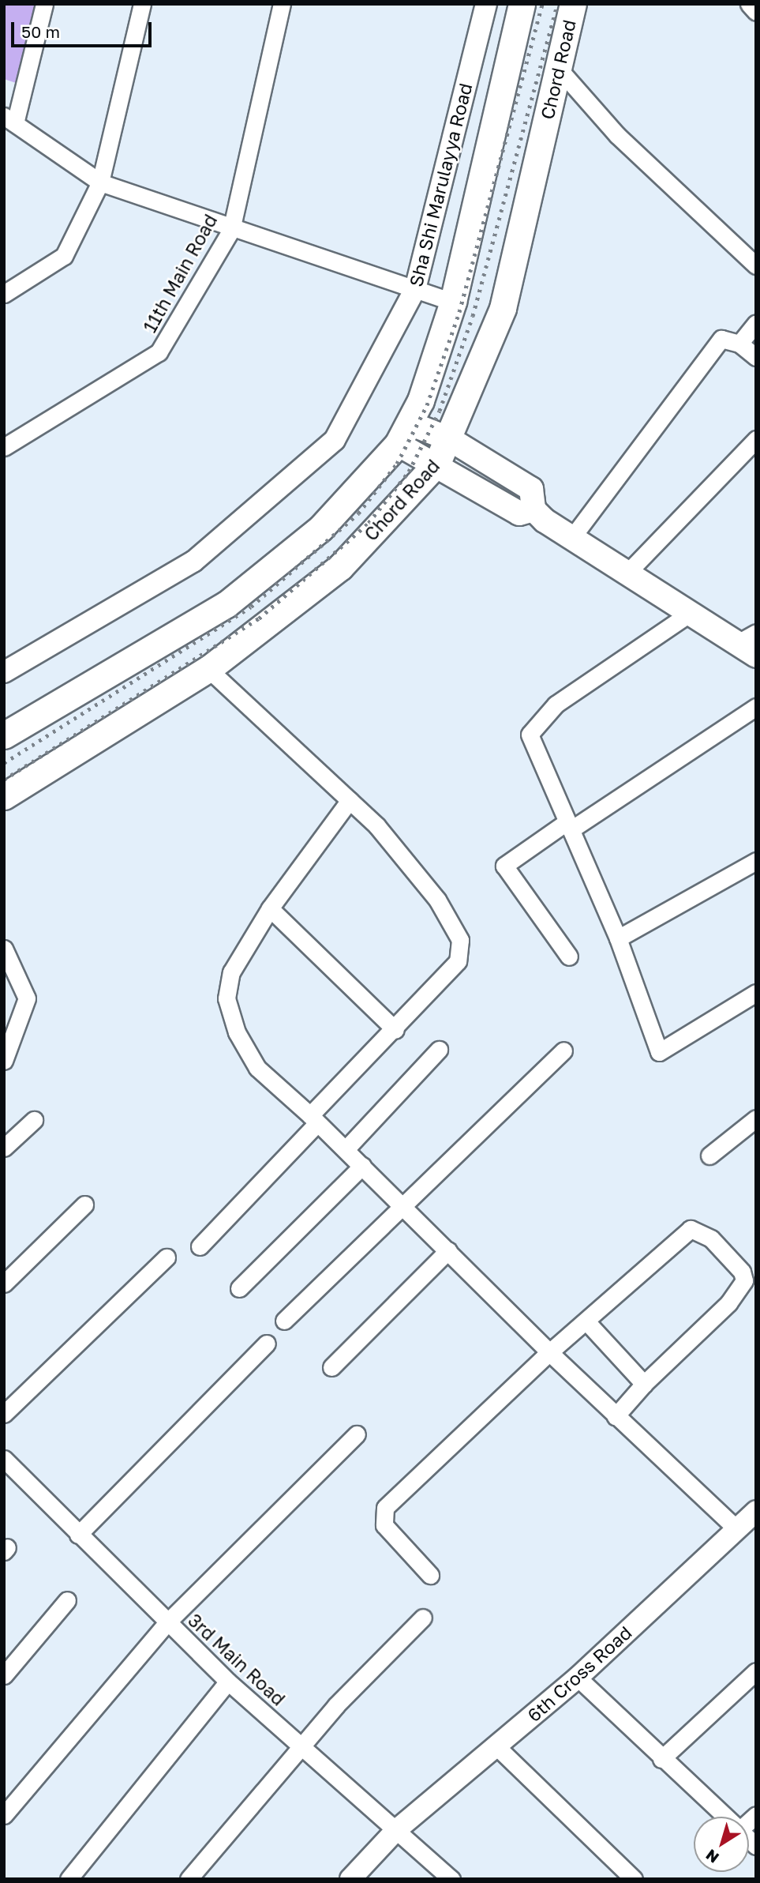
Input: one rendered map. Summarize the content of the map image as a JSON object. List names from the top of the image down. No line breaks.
{"streets":{"main road":["Chord Road"],"street":["Sha Shi Marulayya Road","11th Main Road","3rd Main Road","6th Cross Road"]},"crossings":[["3rd Main Road","6th Cross Road"]],"scale_bar":"50 m","north":"bottom left"}
